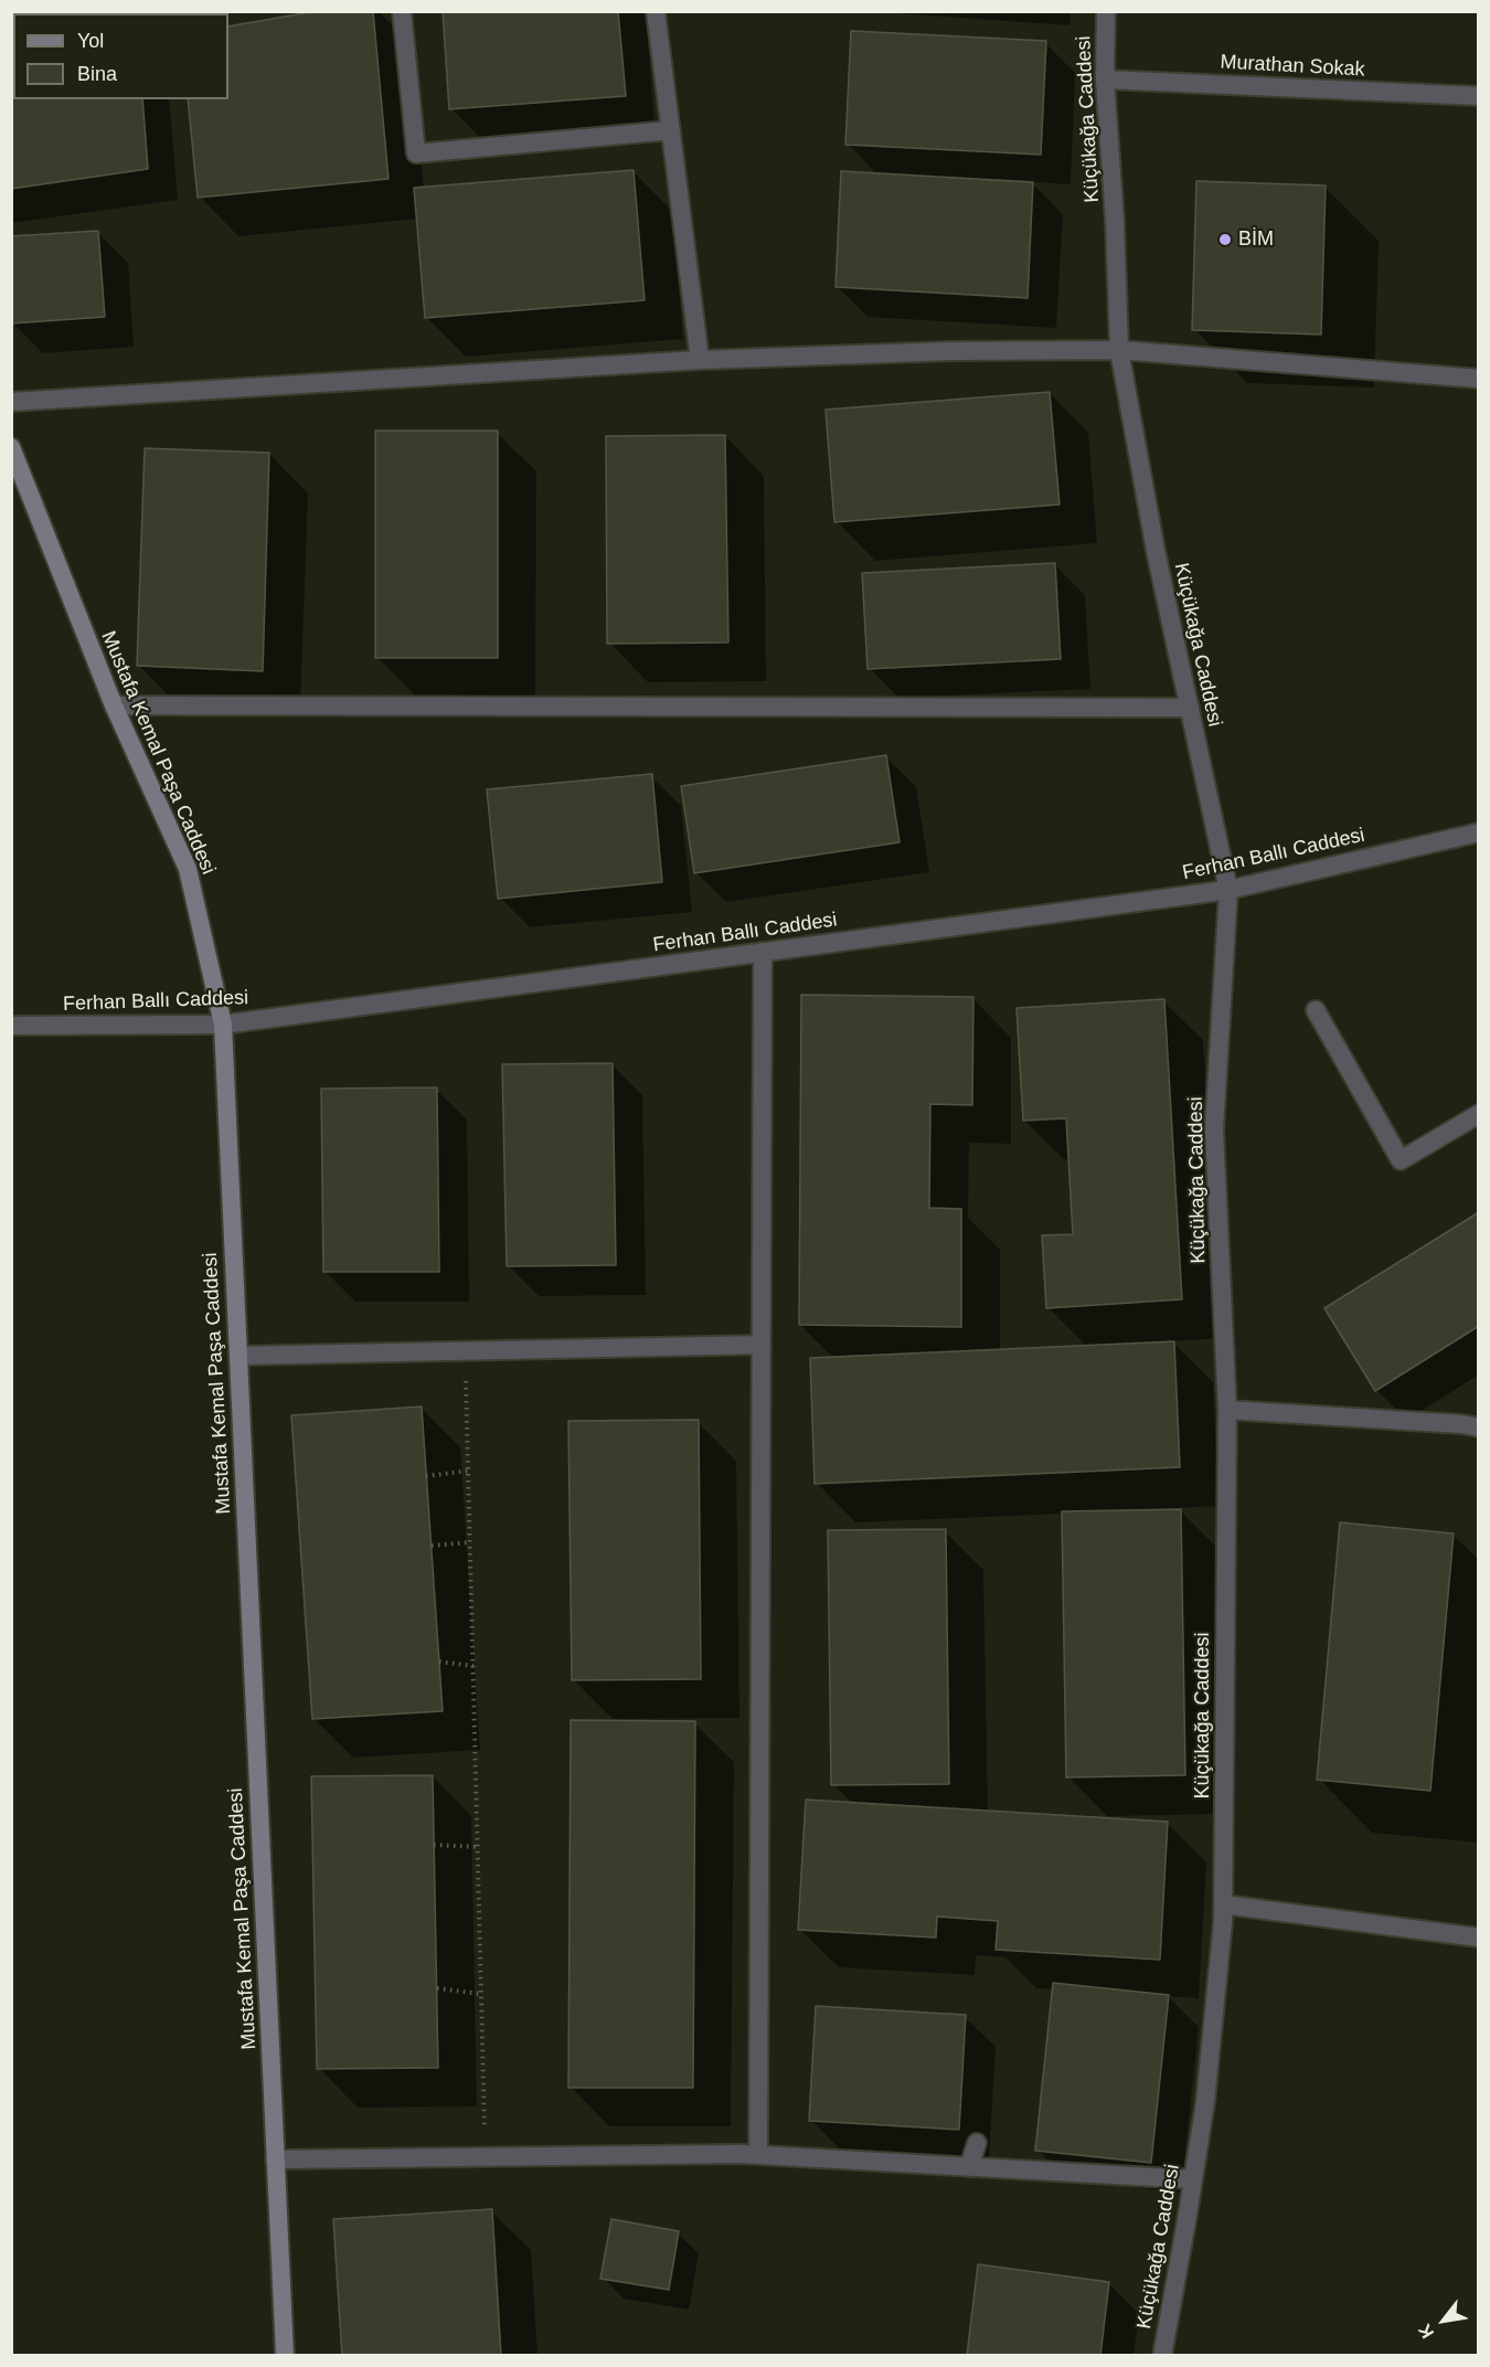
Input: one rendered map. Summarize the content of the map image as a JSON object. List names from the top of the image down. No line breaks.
{"streets":{"main road":["Mustafa Kemal Paşa Caddesi"],"street":["Murathan Sokak","Küçükağa Caddesi","Ferhan Ballı Caddesi"]},"crossings":[["Murathan Sokak","Küçükağa Caddesi"],["Küçükağa Caddesi","Ferhan Ballı Caddesi"],["Mustafa Kemal Paşa Caddesi","Ferhan Ballı Caddesi"]],"places":["BİM"],"legend":["Yol","Bina"],"north":"bottom left"}
